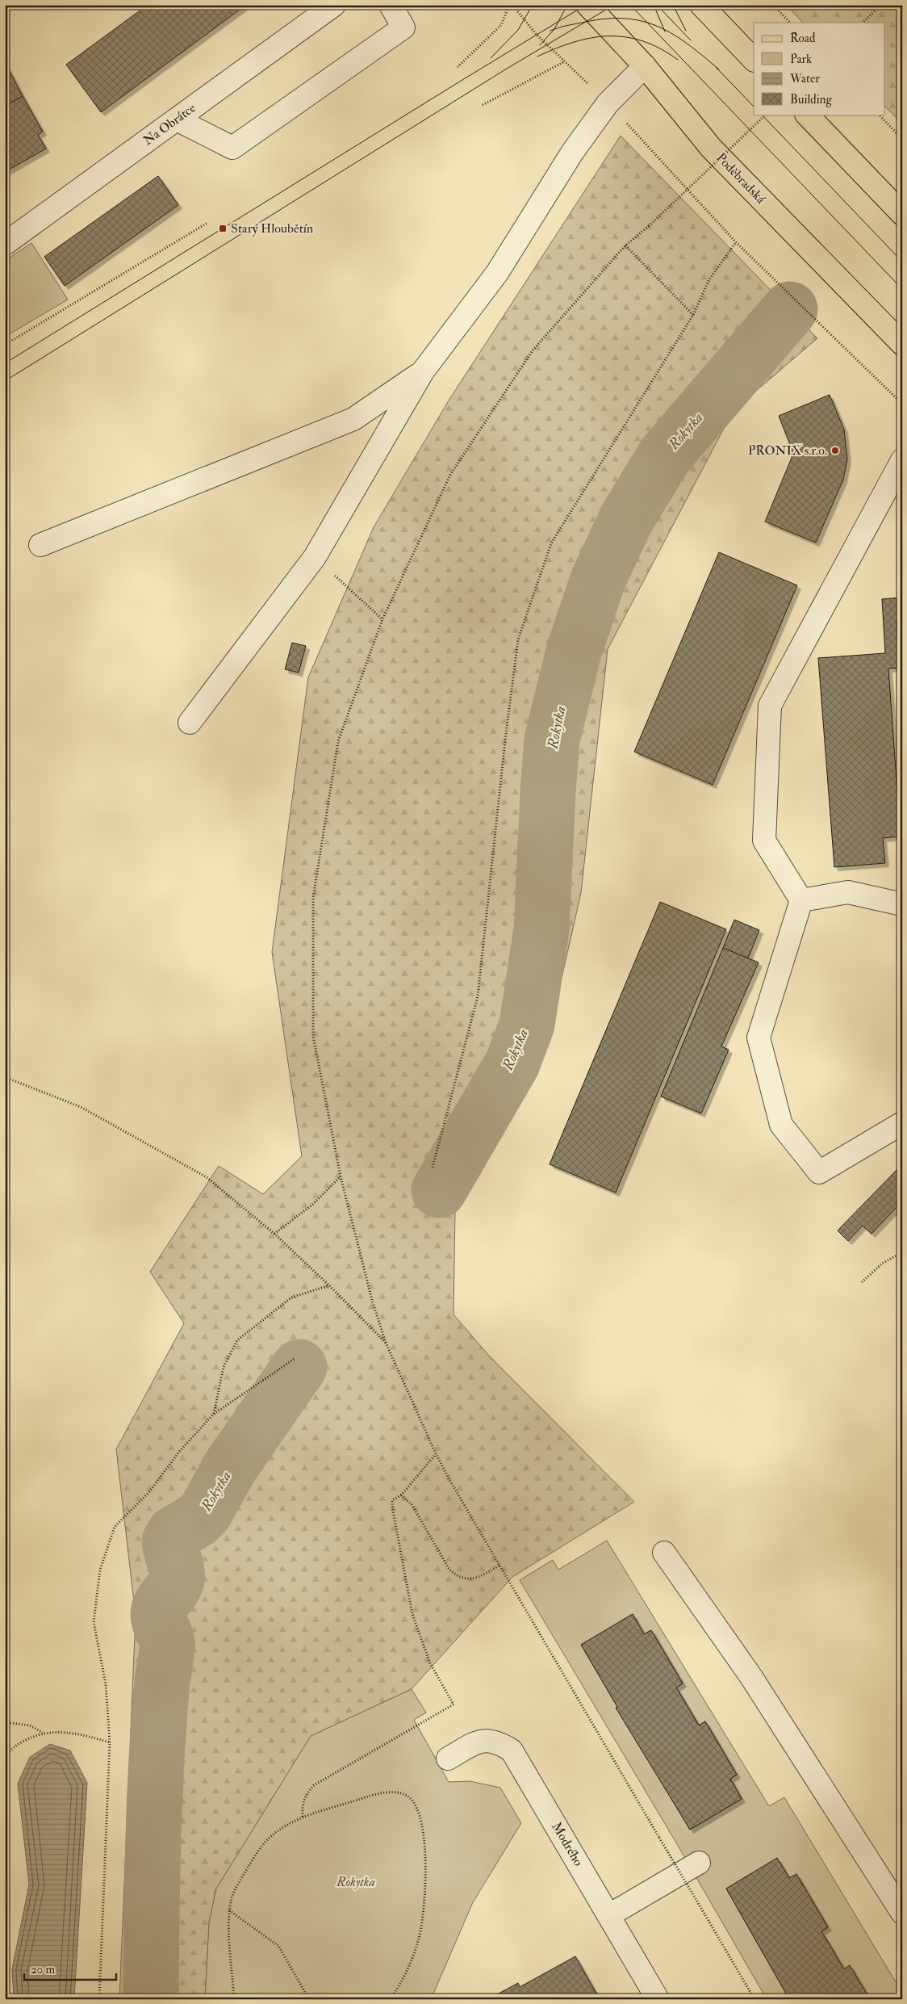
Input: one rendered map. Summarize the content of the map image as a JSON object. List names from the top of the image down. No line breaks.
{"streets":{"main road":["Poděbradská"],"street":["Na Obrátce","Modrého"]},"water":["Rokytka"],"parks":["Rokytka"],"places":{"transit":["Starý Hloubětín"],"other":["PRONIX s.r.o."]},"legend":["Road","Park","Water","Building"],"scale_bar":"20 m"}
